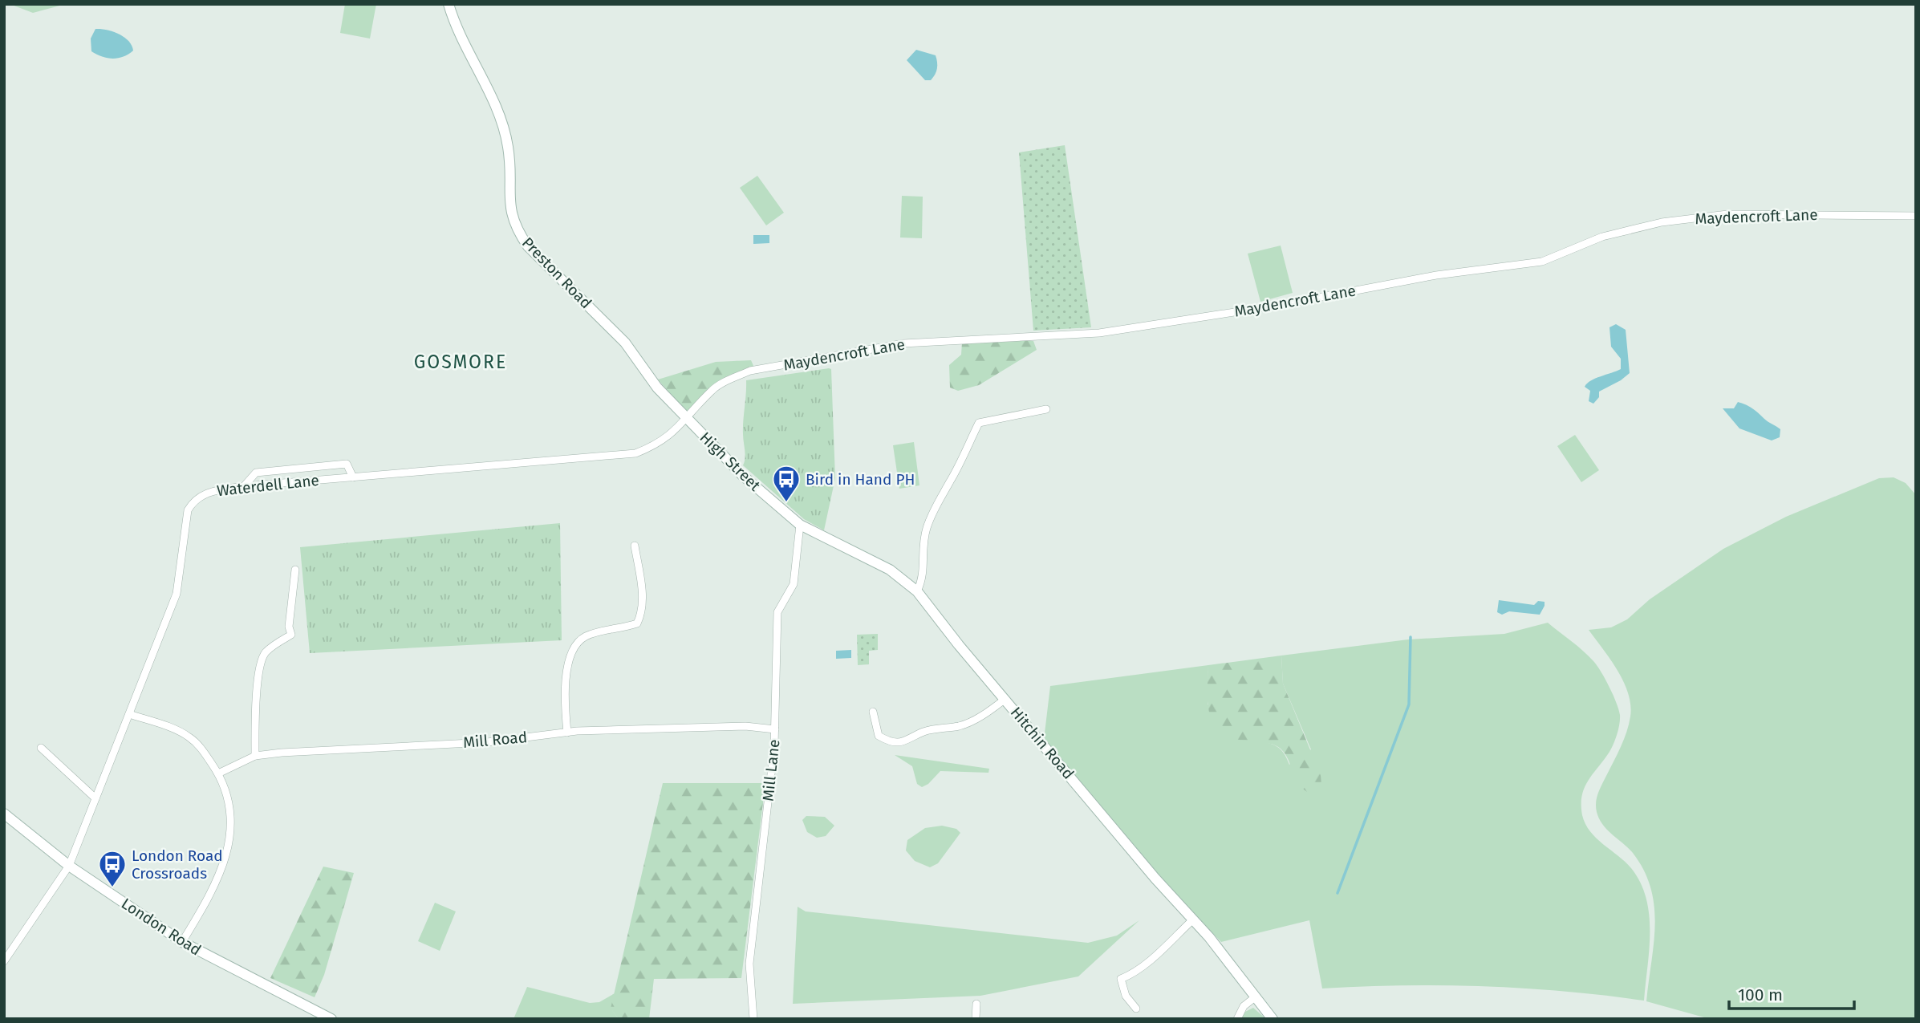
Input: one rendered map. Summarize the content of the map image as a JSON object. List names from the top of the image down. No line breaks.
{"streets":{"street":["Maydencroft Lane","Preston Road","High Street","Waterdell Lane","Mill Road","Hitchin Road","Mill Lane","London Road"]},"crossings":[["Maydencroft Lane","Preston Road"],["Maydencroft Lane","High Street"],["Maydencroft Lane","Waterdell Lane"],["Preston Road","High Street"],["Preston Road","Waterdell Lane"],["High Street","Waterdell Lane"],["High Street","Hitchin Road"],["High Street","Mill Lane"],["Waterdell Lane","London Road"],["Mill Road","Mill Lane"],["Hitchin Road","Mill Lane"]],"districts":["GOSMORE"],"places":{"bus stop":["Bird in Hand PH","London Road Crossroads"]},"scale_bar":"100 m"}
